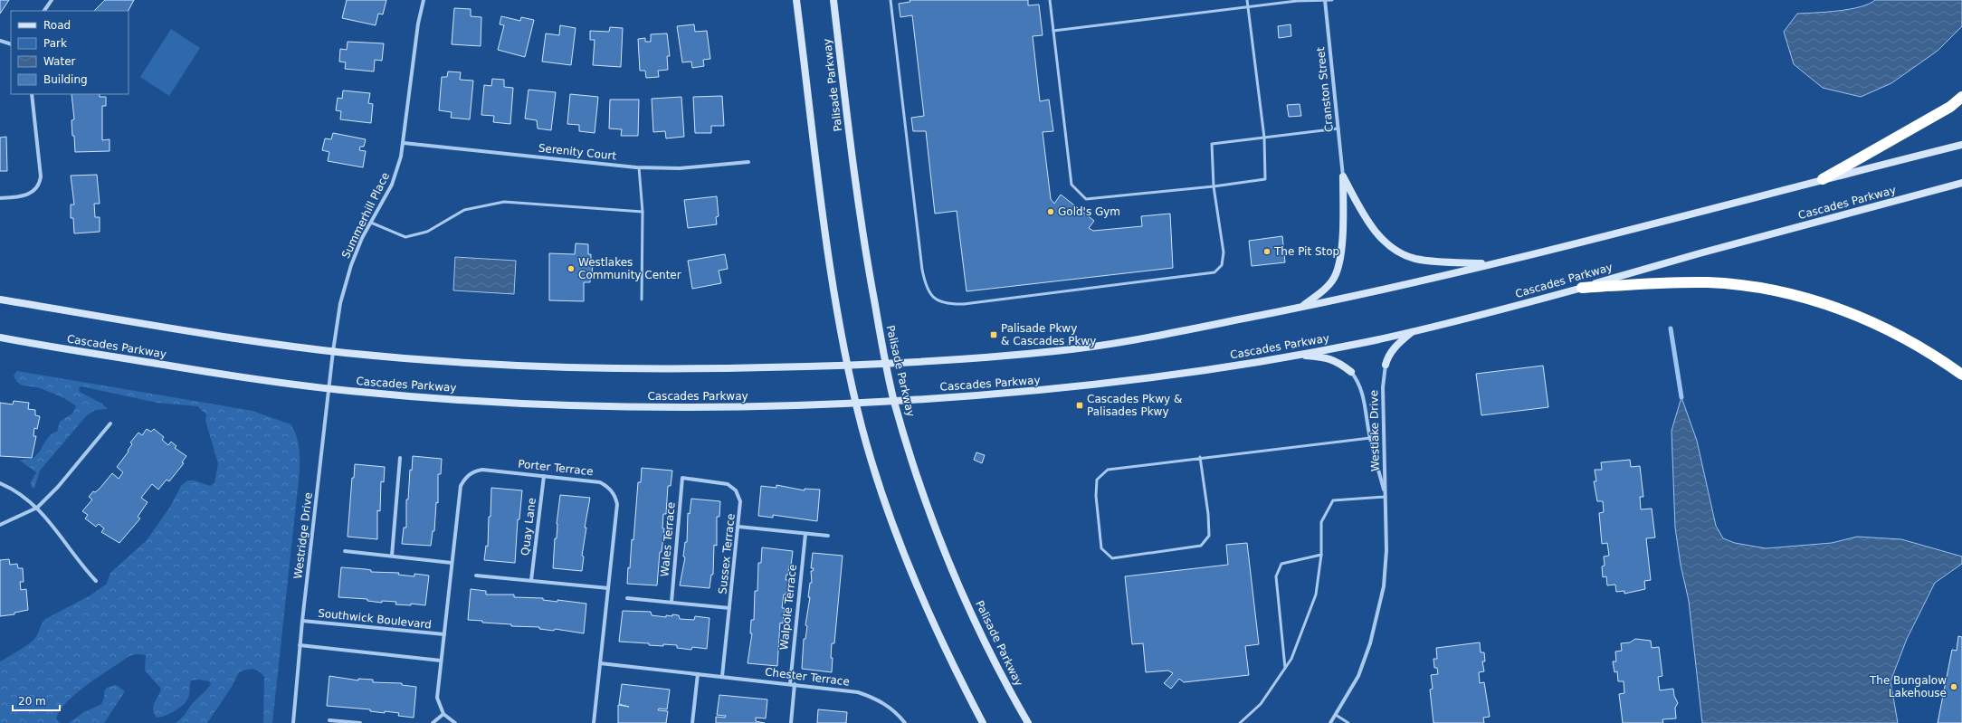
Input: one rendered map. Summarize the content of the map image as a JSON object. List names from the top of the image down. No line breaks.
{"streets":{"main road":["Palisade Parkway","Cascades Parkway"],"street":["Cranston Street","Serenity Court","Summerhill Place","Westlake Drive","Porter Terrace","Quay Lane","Westridge Drive","Wales Terrace","Sussex Terrace","Walpole Terrace","Southwick Boulevard","Chester Terrace"]},"crossings":[["Palisade Parkway","Cascades Parkway"],["Serenity Court","Summerhill Place"],["Cascades Parkway","Westridge Drive"],["Summerhill Place","Westridge Drive"],["Porter Terrace","Quay Lane"],["Porter Terrace","Southwick Boulevard"],["Porter Terrace","Chester Terrace"],["Westridge Drive","Southwick Boulevard"],["Wales Terrace","Sussex Terrace"],["Sussex Terrace","Chester Terrace"],["Walpole Terrace","Chester Terrace"]],"places":{"other":["Gold's Gym","The Pit Stop","Westlakes Community Center","The Bungalow Lakehouse"],"transit":["Palisade Pkwy & Cascades Pkwy","Cascades Pkwy & Palisades Pkwy"]},"legend":["Road","Park","Water","Building"],"scale_bar":"20 m"}
